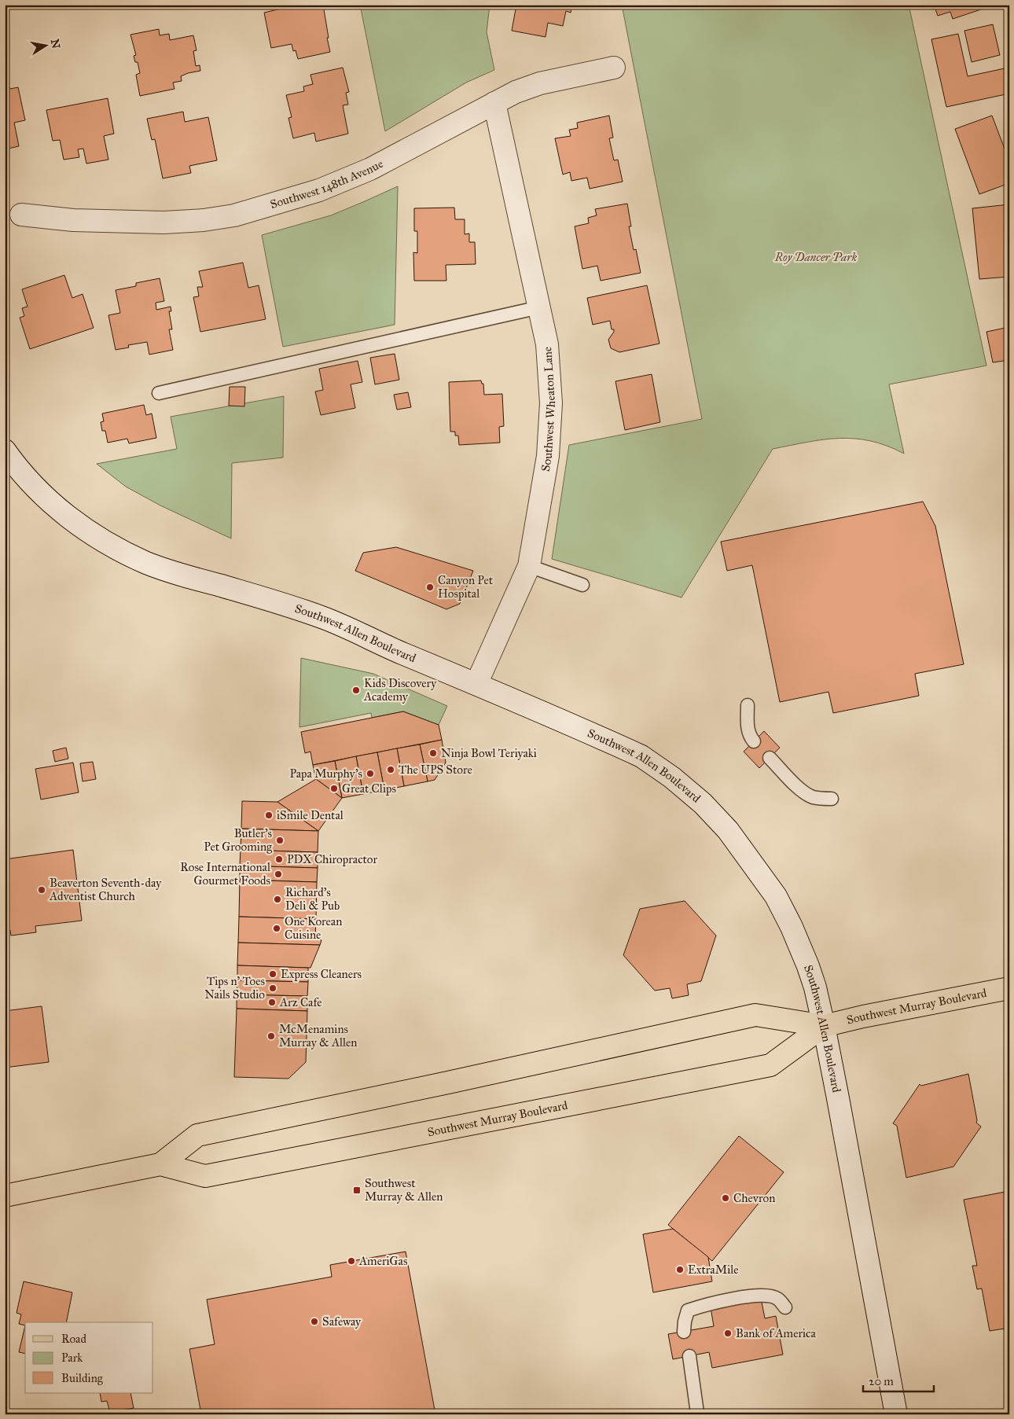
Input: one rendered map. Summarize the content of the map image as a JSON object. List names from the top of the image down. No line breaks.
{"streets":{"main road":["Southwest Murray Boulevard"],"street":["Southwest 148th Avenue","Southwest Wheaton Lane","Southwest Allen Boulevard"]},"crossings":[["Southwest 148th Avenue","Southwest Wheaton Lane"],["Southwest Wheaton Lane","Southwest Allen Boulevard"],["Southwest Allen Boulevard","Southwest Murray Boulevard"]],"parks":["Roy Dancer Park"],"places":{"other":["Canyon Pet Hospital","Kids Discovery Academy","Ninja Bowl Teriyaki","The UPS Store","Papa Murphy's","Great Clips","iSmile Dental","Butler's Pet Grooming","PDX Chiropractor","Rose International Gourmet Foods","Beaverton Seventh-day Adventist Church","Richard's Deli & Pub","One Korean Cuisine","Express Cleaners","Tips n' Toes Nails Studio","Arz Cafe","McMenamins Murray & Allen","Chevron","AmeriGas","ExtraMile","Safeway","Bank of America"],"transit":["Southwest Murray & Allen"]},"legend":["Road","Park","Building"],"scale_bar":"20 m","north":"right"}
